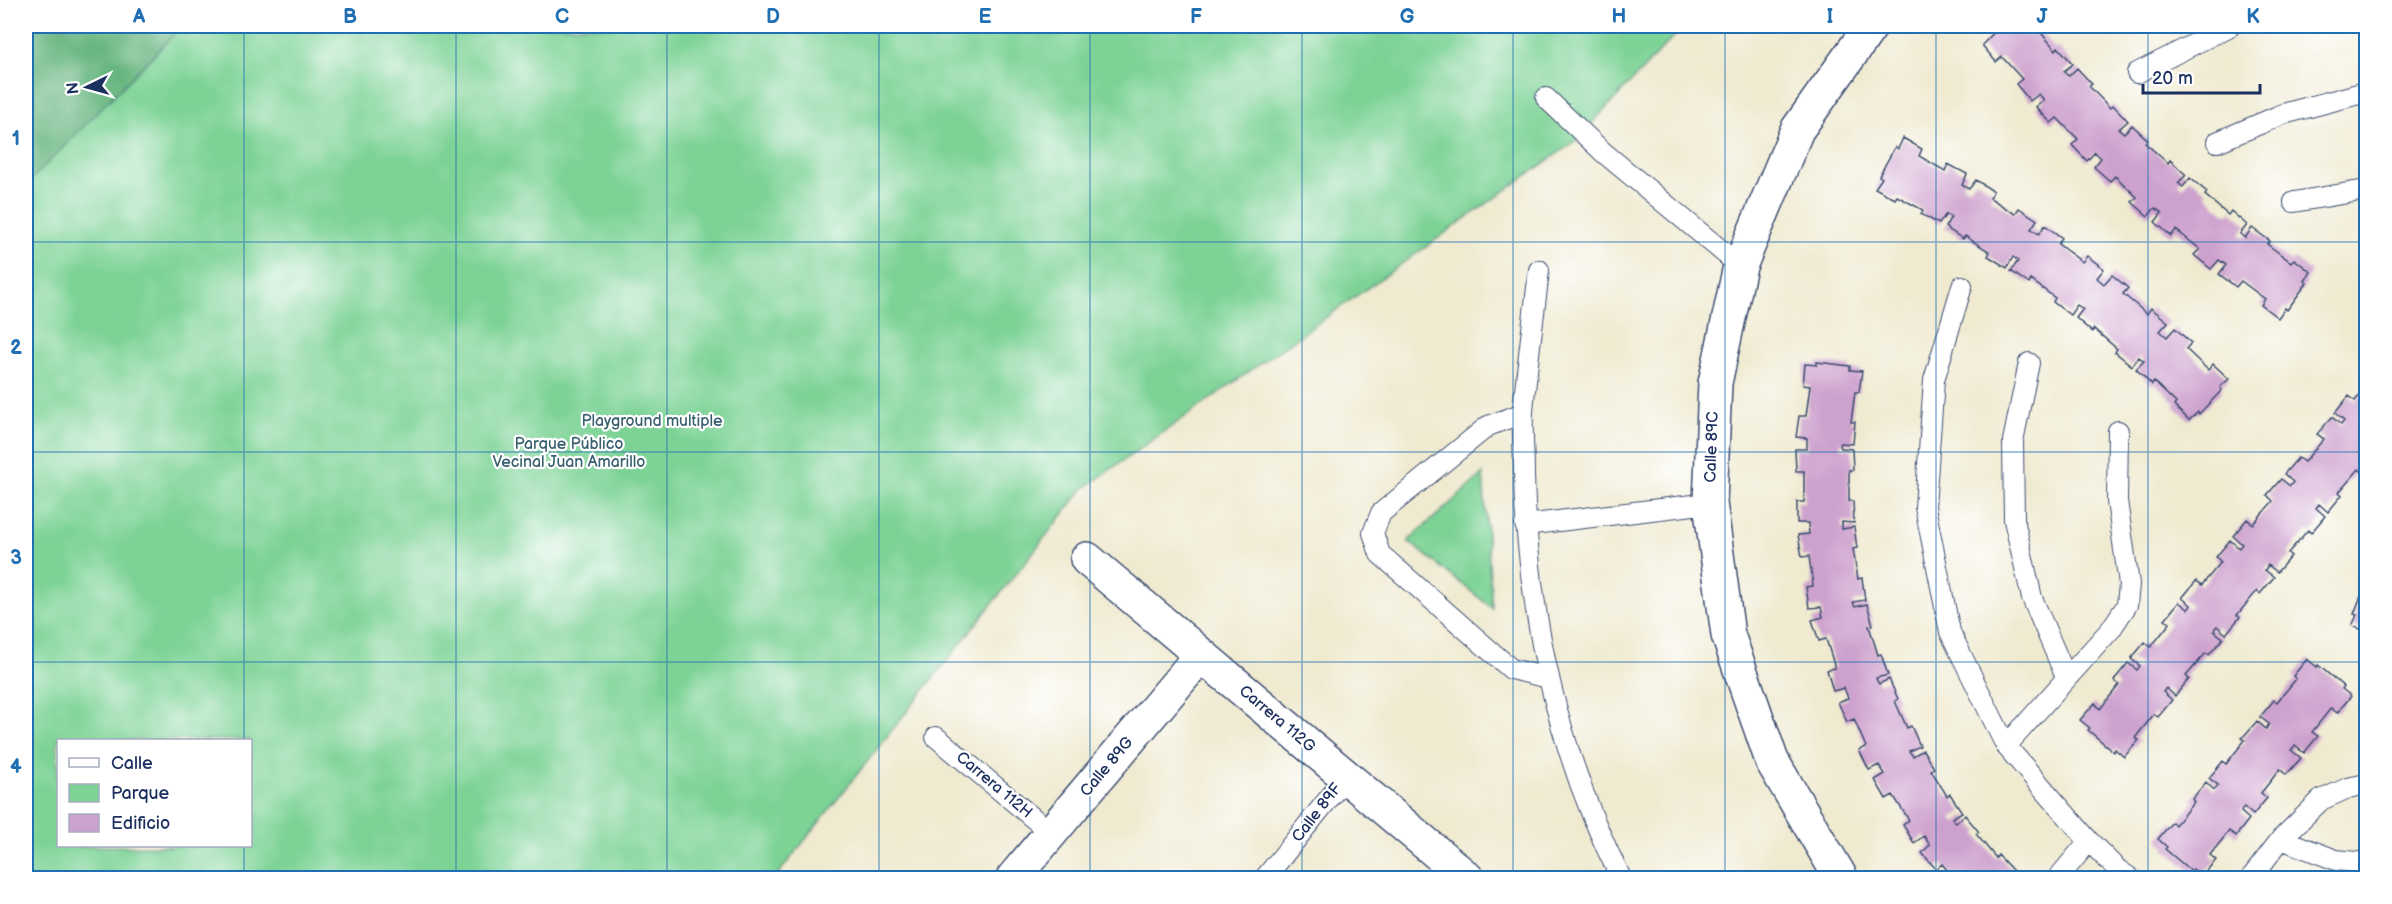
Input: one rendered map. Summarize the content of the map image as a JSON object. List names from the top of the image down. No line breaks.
{"streets":{"street":["Calle 89C","Carrera 112G","Calle 89G"],"lane":["Carrera 112H","Calle 89F"]},"crossings":[["Carrera 112G","Calle 89G"],["Carrera 112G","Calle 89F"],["Calle 89G","Carrera 112H"]],"parks":["Playground multiple","Parque Público Vecinal Juan Amarillo"],"legend":["Calle","Parque","Edificio"],"scale_bar":"20 m","north":"left","grid":{"columns":["A","B","C","D","E","F","G","H","I","J","K"],"rows":["1","2","3","4"]}}
